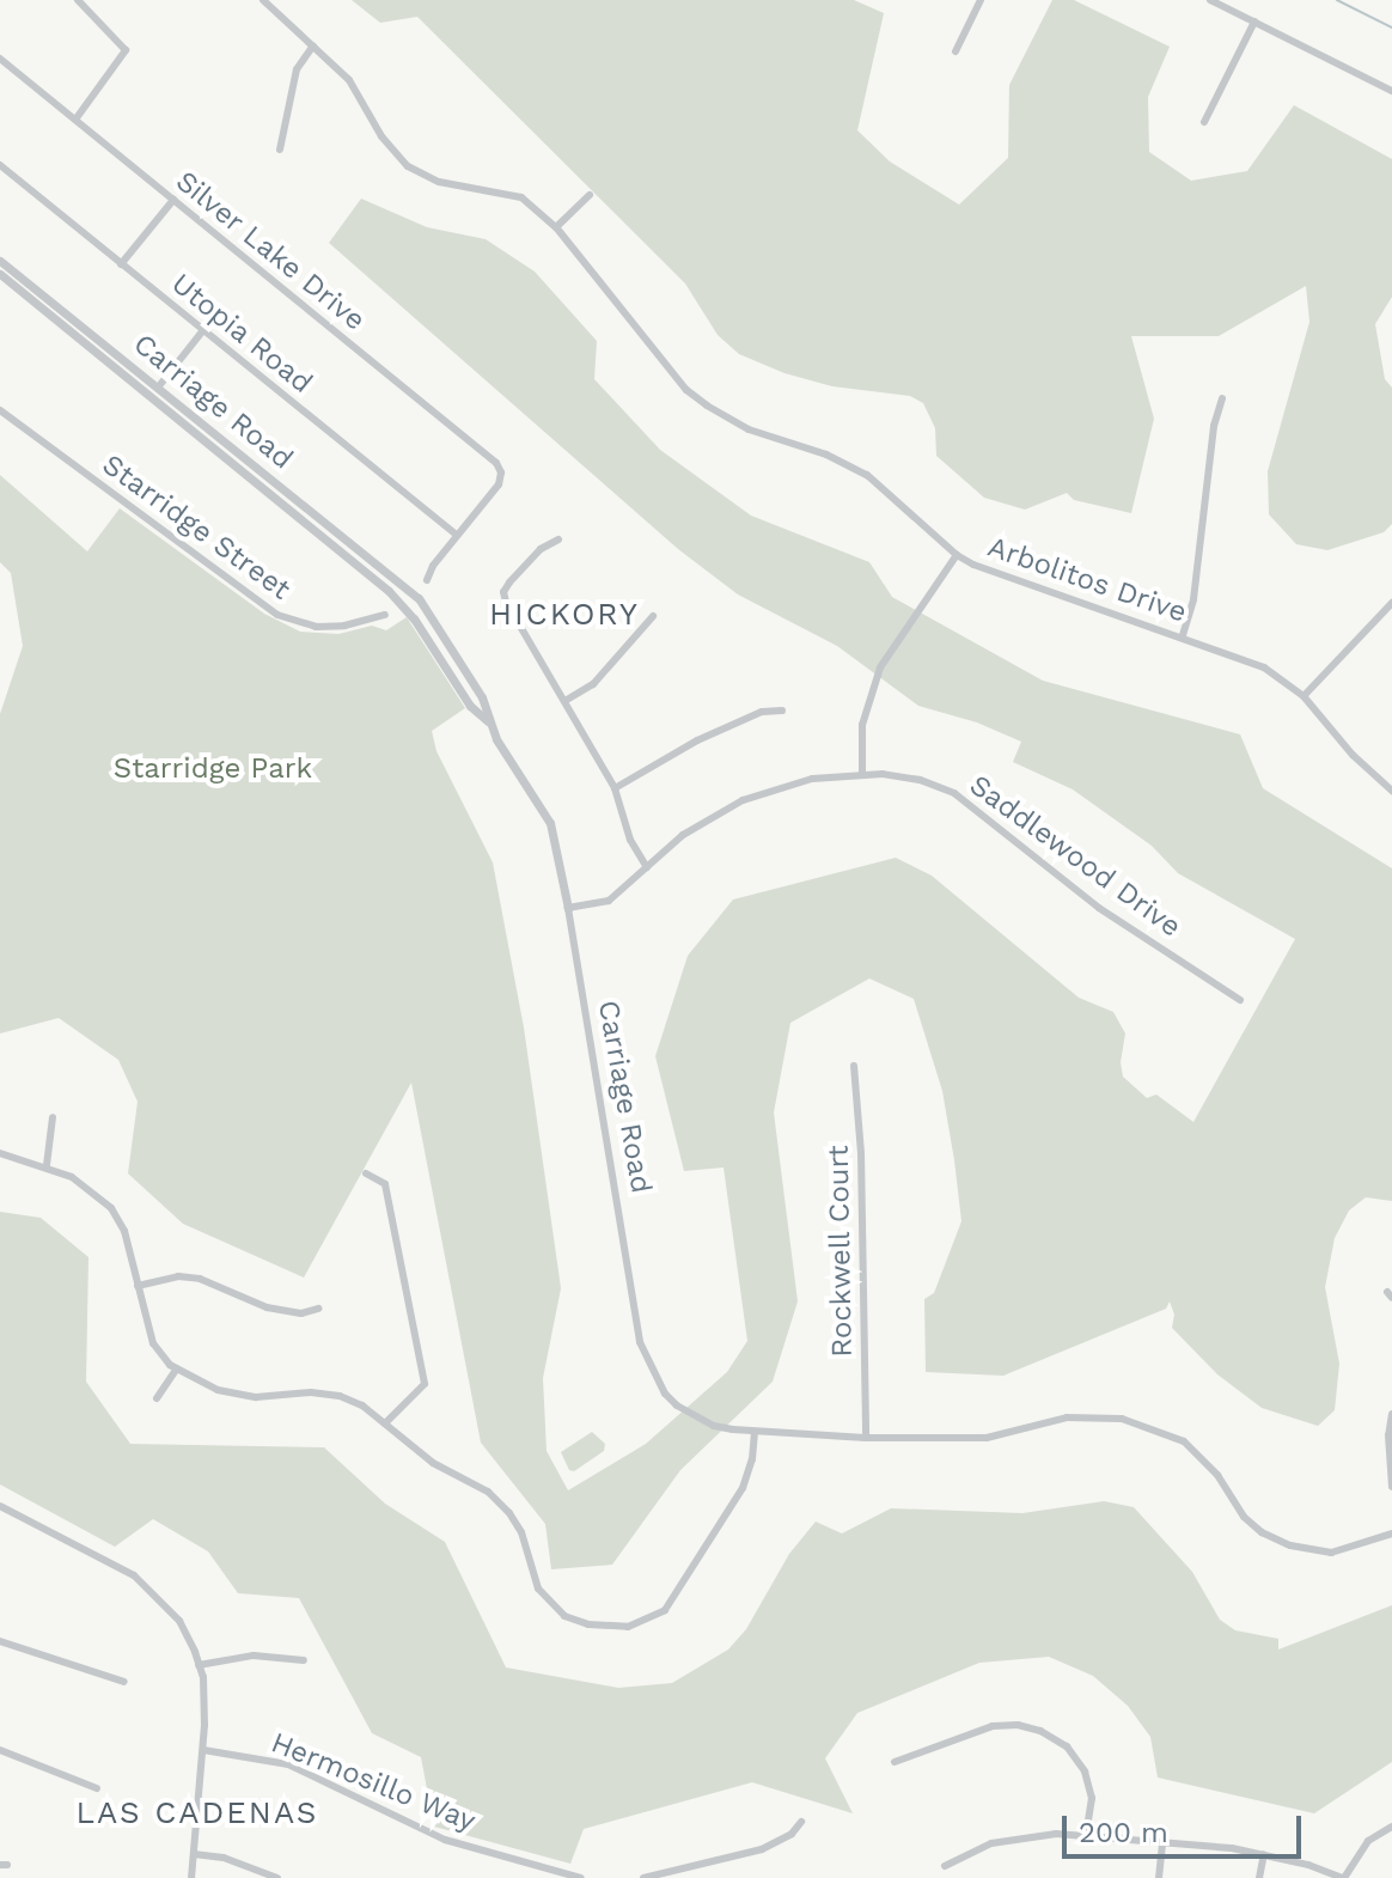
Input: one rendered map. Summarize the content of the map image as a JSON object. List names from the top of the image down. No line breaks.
{"streets":{"street":["Silver Lake Drive","Utopia Road","Carriage Road","Starridge Street","Arbolitos Drive","Saddlewood Drive","Rockwell Court","Hermosillo Way"]},"crossings":[["Silver Lake Drive","Utopia Road"],["Carriage Road","Saddlewood Drive"],["Carriage Road","Rockwell Court"]],"districts":["HICKORY","LAS CADENAS"],"parks":["Starridge Park"],"scale_bar":"200 m"}
